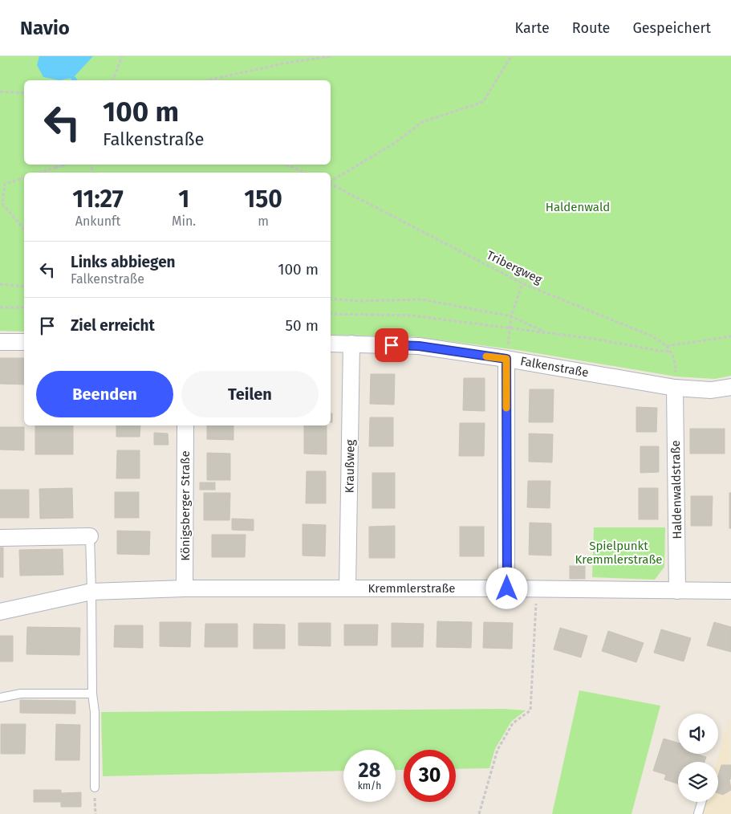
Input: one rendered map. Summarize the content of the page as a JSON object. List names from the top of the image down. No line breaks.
{"streets":{"street":["Falkenstraße","Kraußweg","Haldenwaldstraße","Königsberger Straße","Kremmlerstraße"],"path":["Tribergweg"]},"crossings":[["Tribergweg","Falkenstraße"],["Tribergweg","Haldenwaldstraße"],["Falkenstraße","Kraußweg"],["Falkenstraße","Haldenwaldstraße"],["Kraußweg","Kremmlerstraße"],["Haldenwaldstraße","Kremmlerstraße"],["Königsberger Straße","Kremmlerstraße"]],"parks":["Haldenwald","Spielpunkt Kremmlerstraße"],"page":{"header":"Navio","nav":["Karte","Route","Gespeichert"],"turn":["100 m","Falkenstraße"],"eta":["11:27","Ankunft","1","Min.","150","m"],"list":[{"name":"Links abbiegen","note":"Falkenstraße","value":"100 m"},{"name":"Ziel erreicht","value":"50 m"}],"buttons":["Beenden","Teilen"],"speed":"28 km/h","limit":"30"}}
